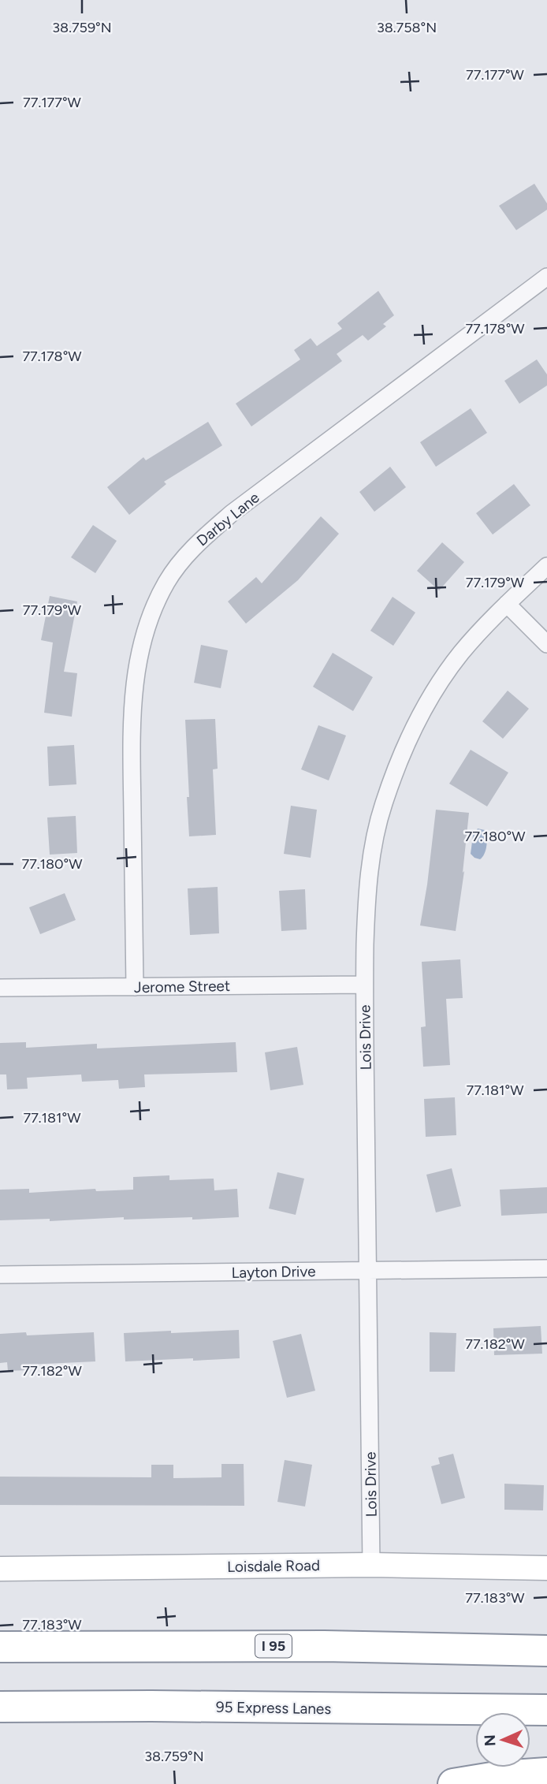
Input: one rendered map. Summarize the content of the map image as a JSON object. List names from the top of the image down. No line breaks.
{"streets":{"highway":["I 95","95 Express Lanes"],"main road":["Loisdale Road"],"street":["Darby Lane","Jerome Street","Lois Drive","Layton Drive"]},"crossings":[["Darby Lane","Jerome Street"],["Jerome Street","Lois Drive"],["Lois Drive","Layton Drive"],["Lois Drive","Loisdale Road"]],"north":"left","coordinates":["38.759°N","38.758°N","77.177°W","77.178°W","77.179°W","77.180°W","77.181°W","77.182°W","77.183°W"]}
